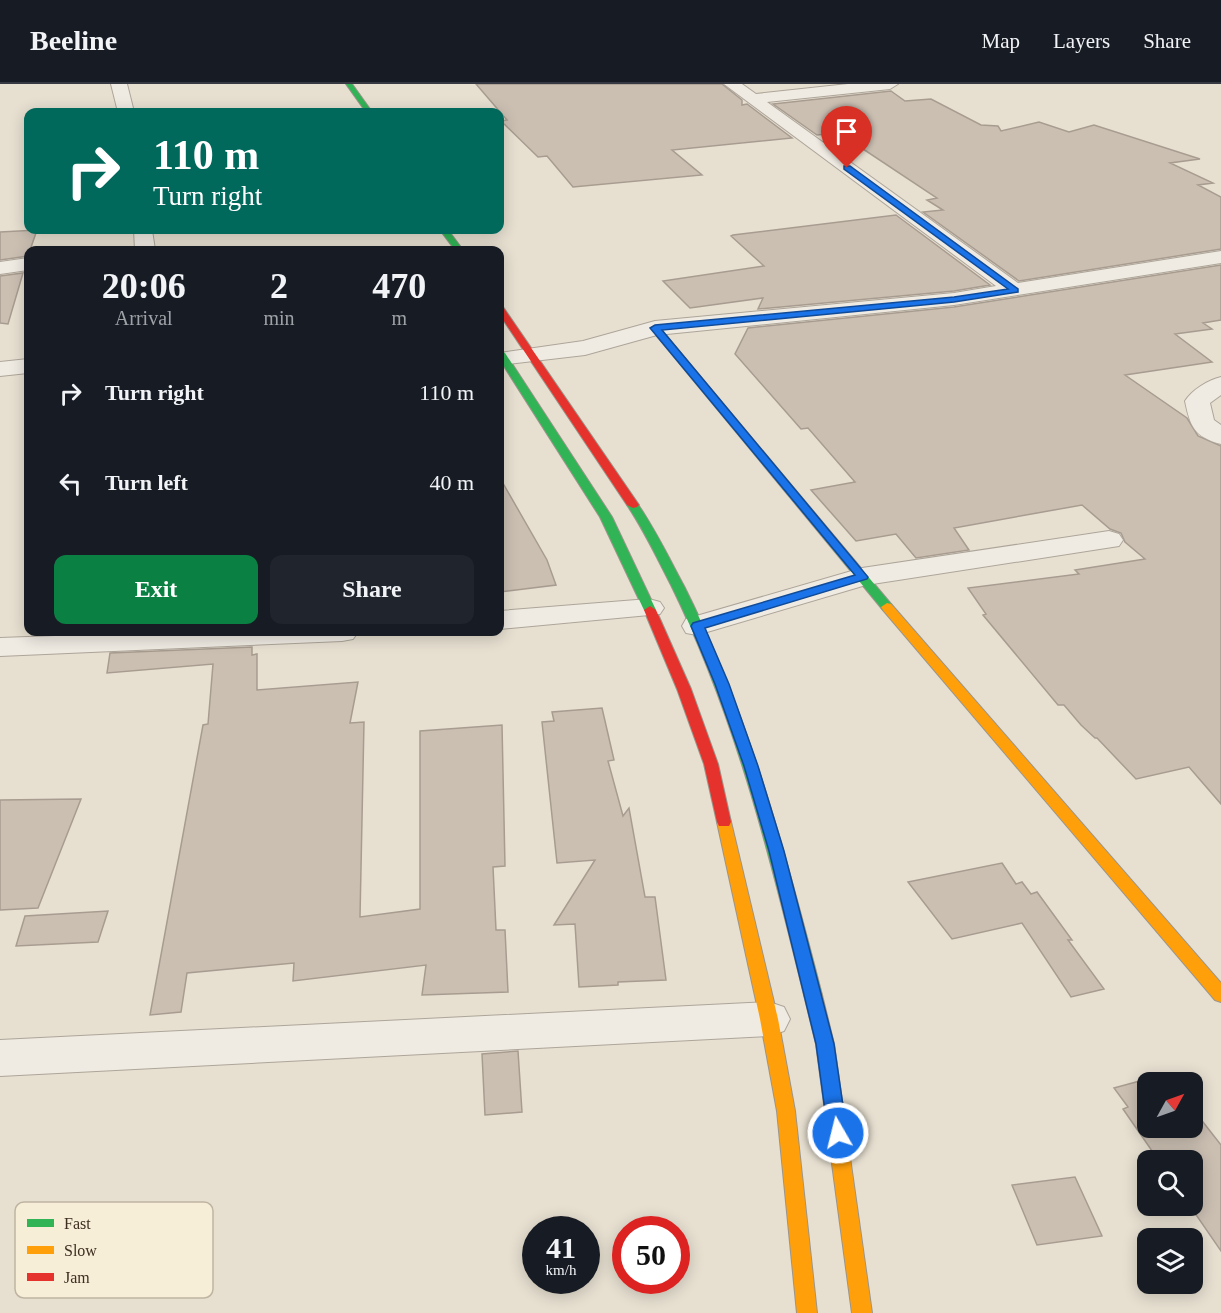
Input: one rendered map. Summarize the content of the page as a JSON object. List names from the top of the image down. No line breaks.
{"legend":["Fast","Slow","Jam"],"north":"top right","page":{"header":"Beeline","nav":["Map","Layers","Share"],"turn":["110 m","Turn right"],"eta":["20:06","Arrival","2","min","470","m"],"list":[{"name":"Turn right","value":"110 m"},{"name":"Turn left","value":"40 m"}],"buttons":["Exit","Share"],"speed":"41 km/h","limit":"50"}}
